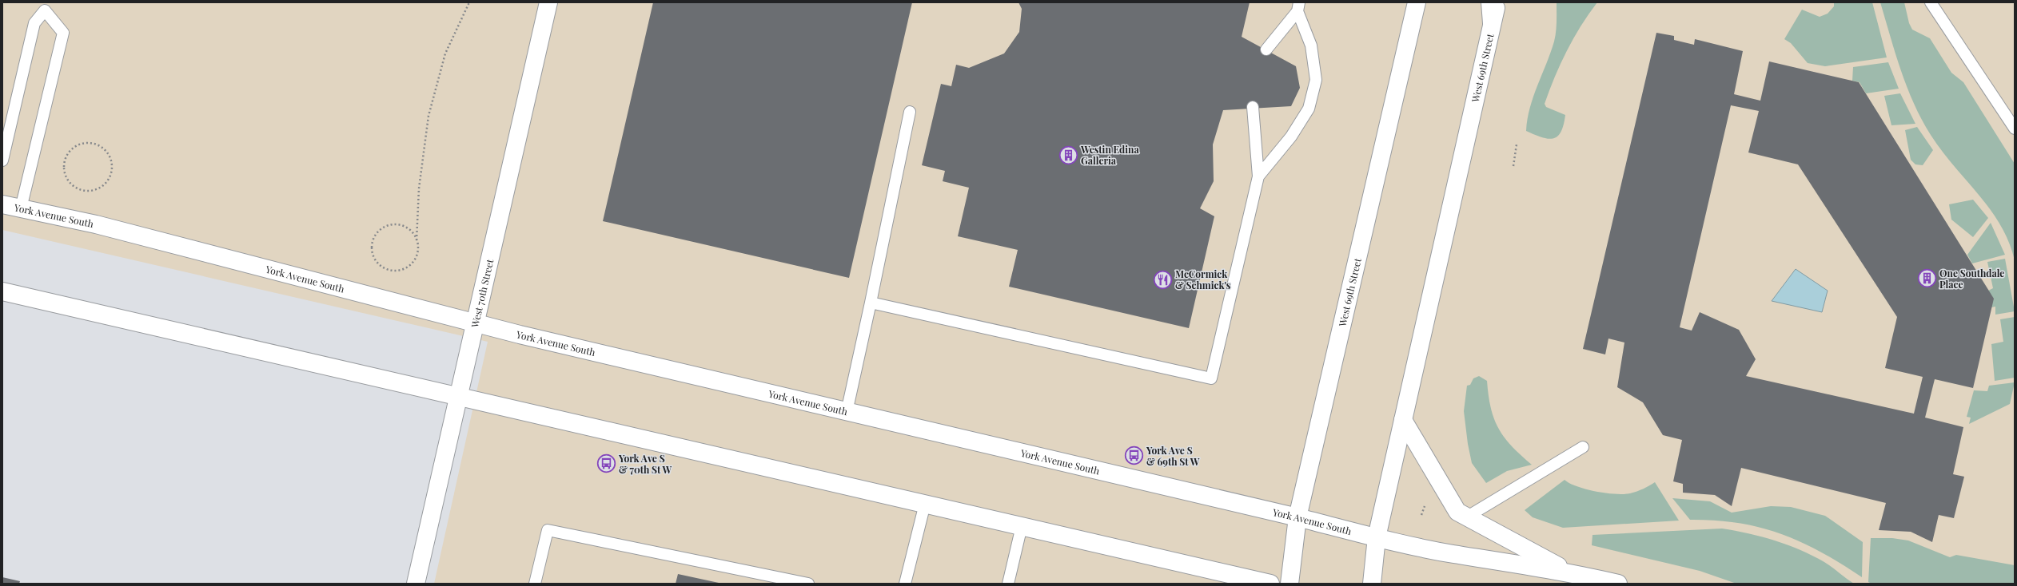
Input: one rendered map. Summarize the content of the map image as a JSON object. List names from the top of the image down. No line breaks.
{"streets":{"street":["West 69th Street","York Avenue South","West 70th Street"]},"crossings":[["West 69th Street","York Avenue South"],["York Avenue South","West 70th Street"]],"places":{"building":["Westin Edina Galleria","One Southdale Place"],"restaurant":["McCormick & Schmick's"],"bus stop":["York Ave S & 69th St W","York Ave S & 70th St W"]}}
